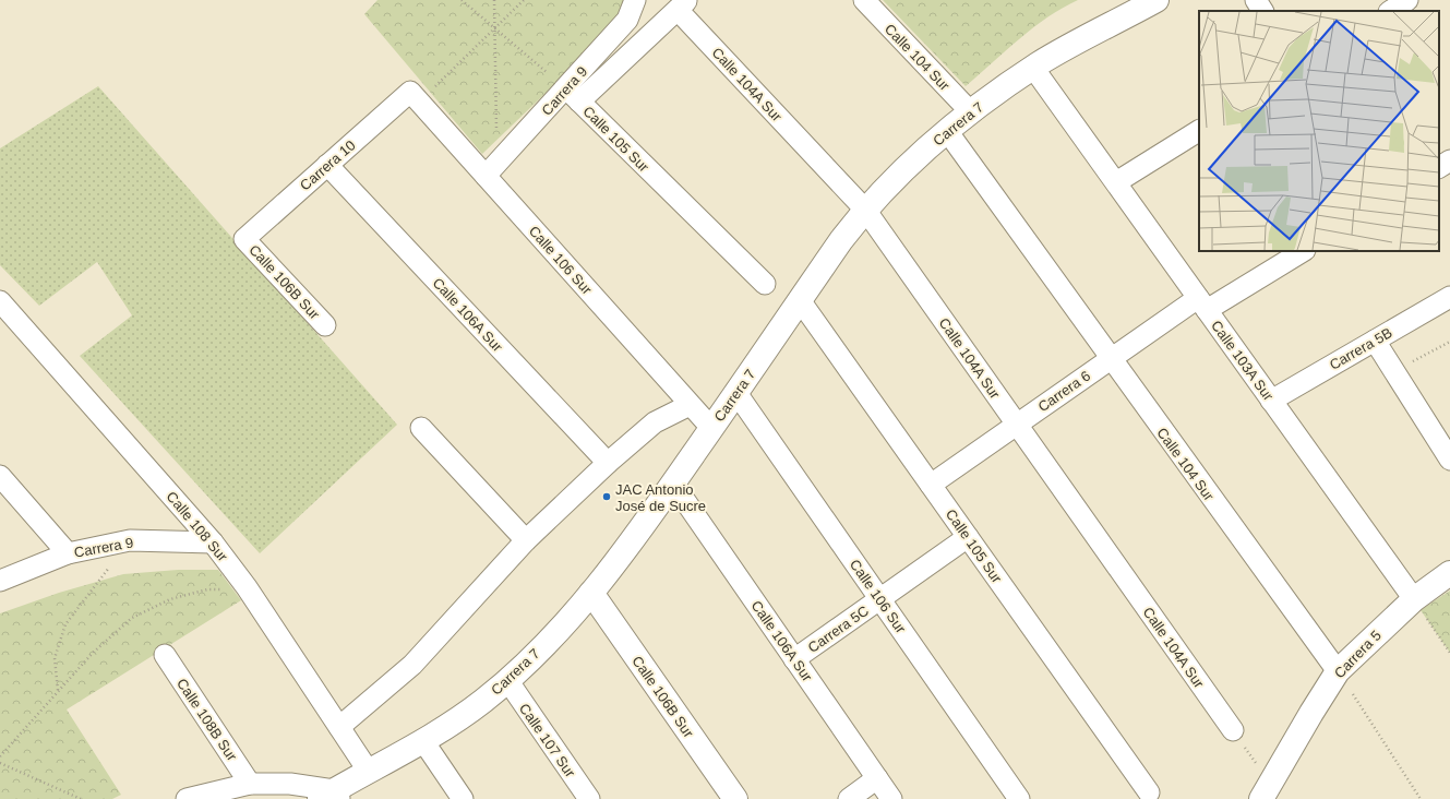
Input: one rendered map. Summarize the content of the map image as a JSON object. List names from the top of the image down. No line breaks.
{"streets":{"street":["Calle 104 Sur","Calle 104A Sur","Carrera 9","Carrera 7","Calle 105 Sur","Carrera 10","Calle 106 Sur","Calle 106B Sur","Calle 106A Sur","Carrera 5B","Calle 103A Sur","Carrera 6","Calle 108 Sur","Carrera 5C","Carrera 5","Calle 108B Sur","Calle 107 Sur"]},"crossings":[["Calle 104 Sur","Carrera 7"],["Calle 104 Sur","Carrera 6"],["Calle 104 Sur","Carrera 5"],["Calle 104A Sur","Carrera 9"],["Calle 104A Sur","Carrera 7"],["Calle 104A Sur","Carrera 6"],["Carrera 9","Calle 105 Sur"],["Carrera 9","Calle 106 Sur"],["Carrera 9","Calle 108 Sur"],["Carrera 7","Calle 105 Sur"],["Carrera 7","Calle 106 Sur"],["Carrera 7","Calle 106B Sur"],["Carrera 7","Calle 106A Sur"],["Carrera 7","Calle 103A Sur"],["Carrera 7","Calle 108 Sur"],["Carrera 7","Calle 107 Sur"],["Calle 105 Sur","Carrera 6"],["Calle 105 Sur","Carrera 5C"],["Carrera 10","Calle 106 Sur"],["Carrera 10","Calle 106B Sur"],["Carrera 10","Calle 106A Sur"],["Calle 106 Sur","Carrera 5C"],["Calle 106A Sur","Carrera 5C"],["Carrera 5B","Calle 103A Sur"],["Calle 103A Sur","Carrera 6"],["Calle 103A Sur","Carrera 5"]],"places":["JAC Antonio José de Sucre"]}
